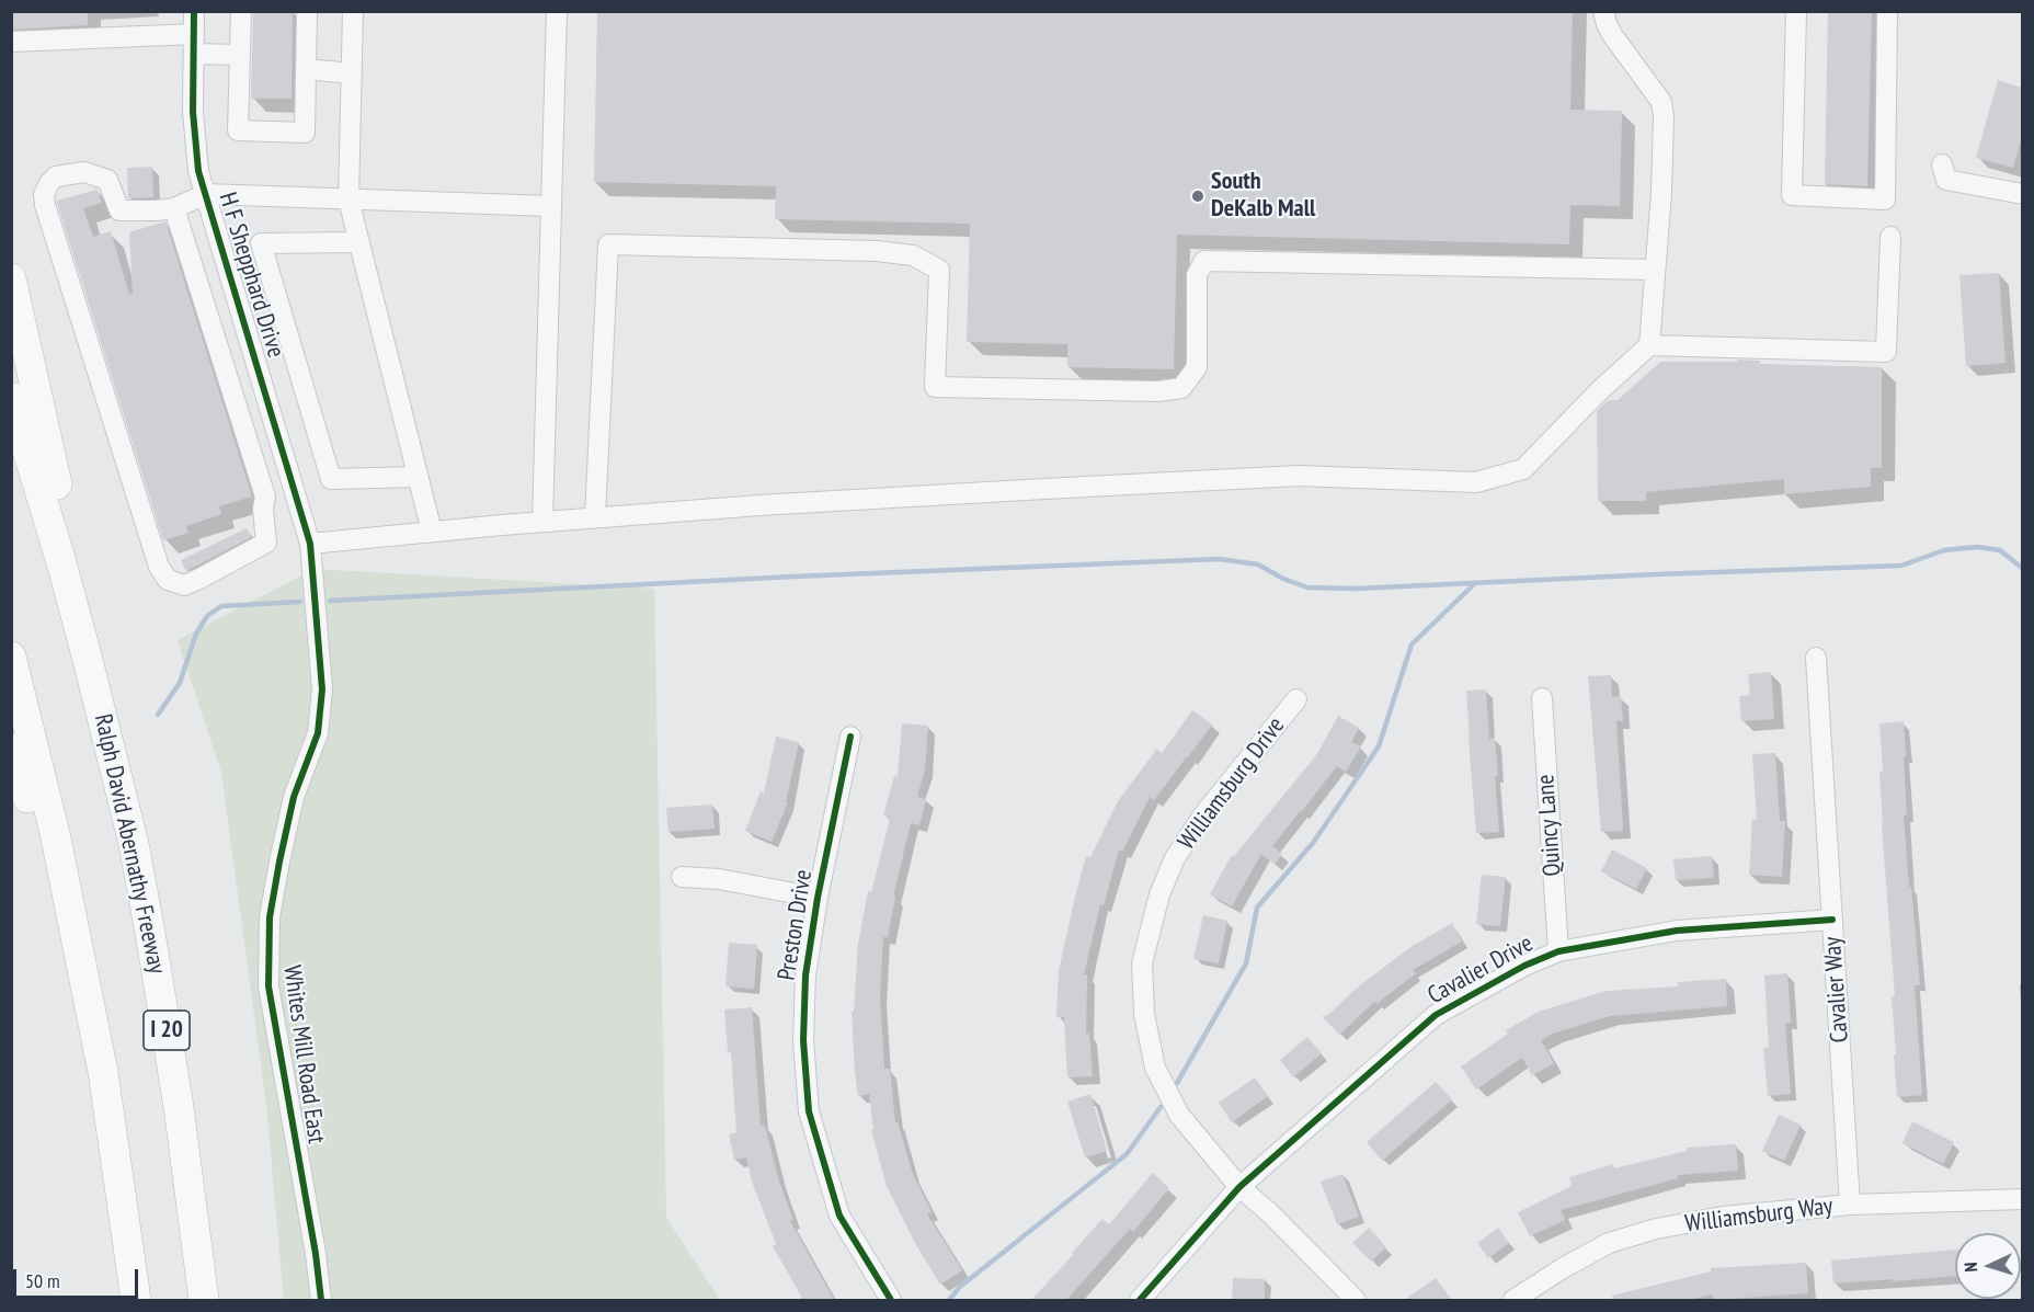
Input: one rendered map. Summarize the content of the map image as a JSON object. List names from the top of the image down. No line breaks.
{"streets":{"highway":["Ralph David Abernathy Freeway","I 20"],"street":["H F Shepphard Drive","Williamsburg Drive","Quincy Lane","Preston Drive","Cavalier Drive","Cavalier Way","Whites Mill Road East","Williamsburg Way"]},"crossings":[["H F Shepphard Drive","Whites Mill Road East"],["Williamsburg Drive","Cavalier Drive"],["Quincy Lane","Cavalier Drive"],["Cavalier Drive","Cavalier Way"],["Cavalier Way","Williamsburg Way"]],"places":["South DeKalb Mall"],"scale_bar":"50 m","north":"left"}
